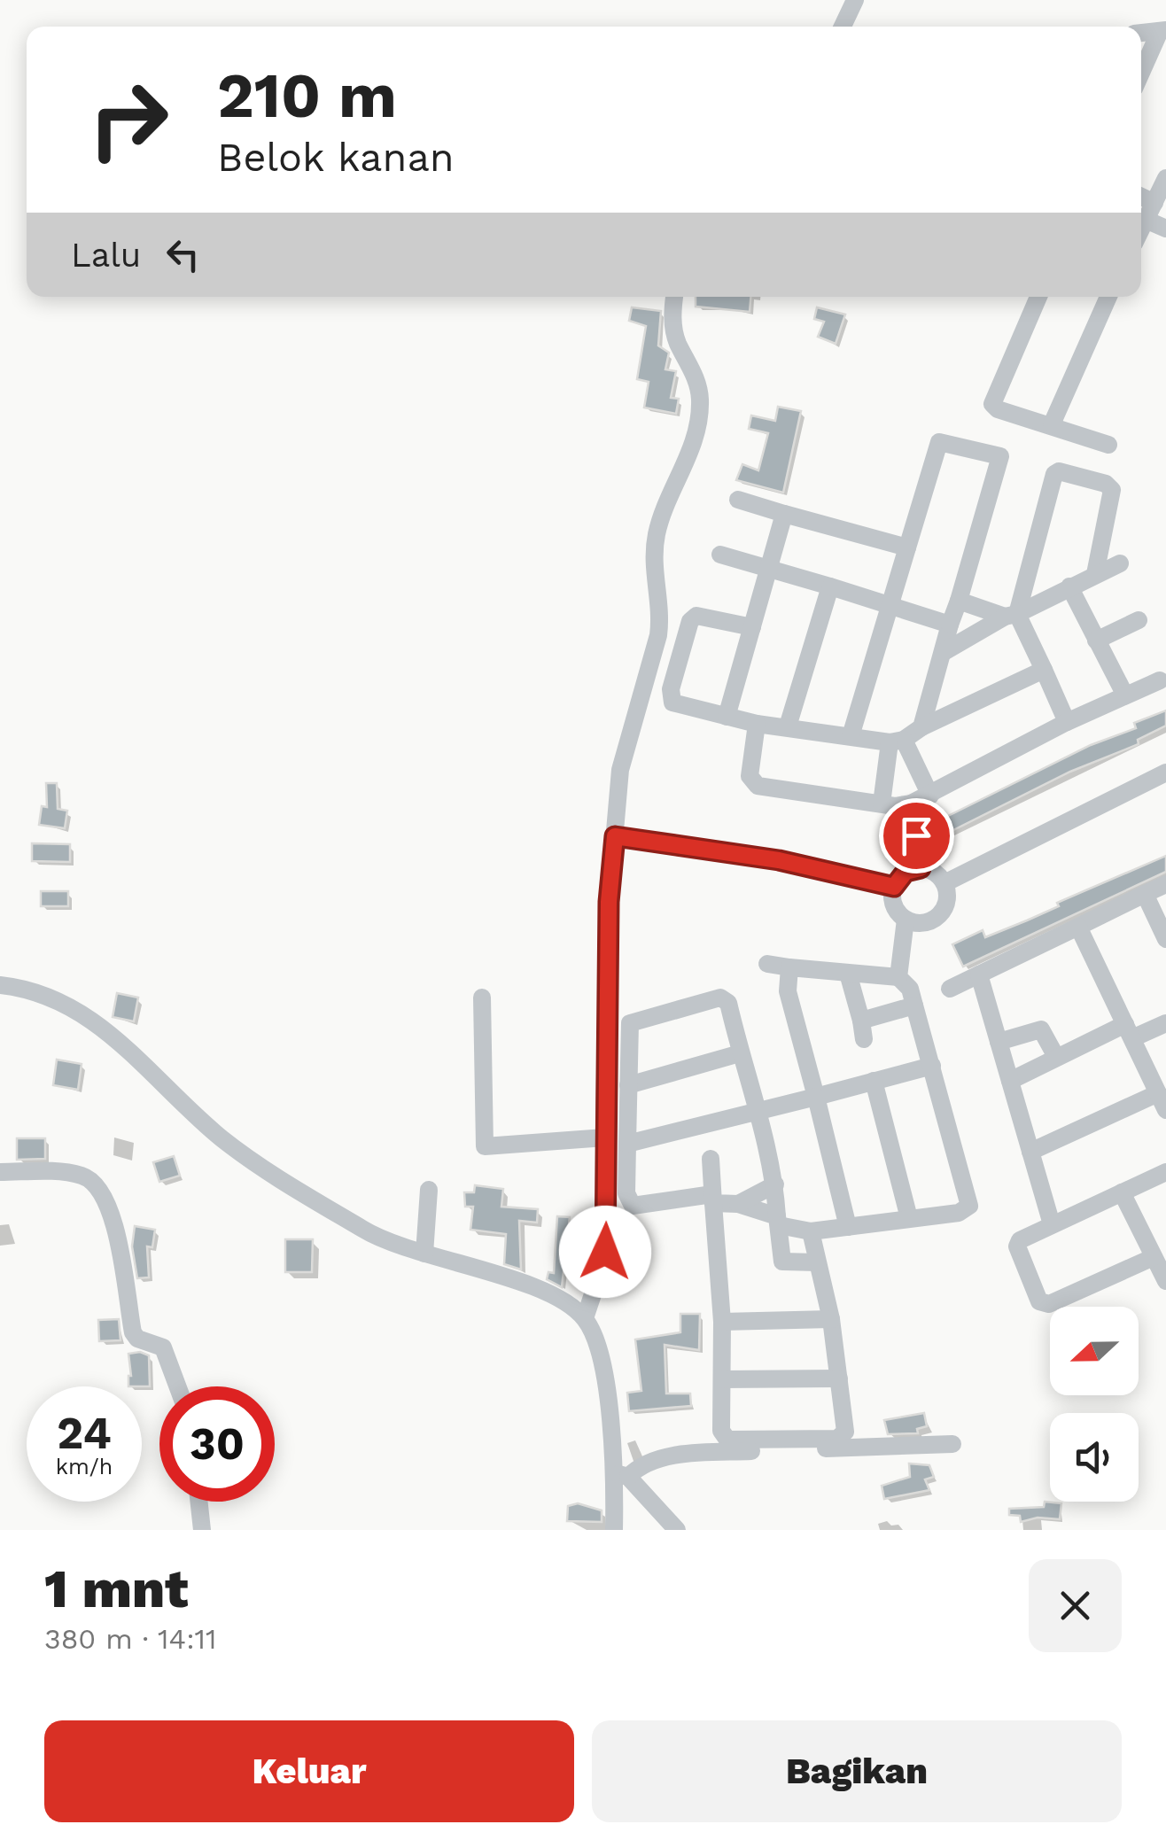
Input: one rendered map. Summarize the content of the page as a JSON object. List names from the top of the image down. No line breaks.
{"north":"left","page":{"turn":["210 m","Belok kanan"],"then":"Lalu","speed":"24 km/h","limit":"30","heading":["1 mnt","380 m · 14:11"],"buttons":["Keluar","Bagikan"]}}
